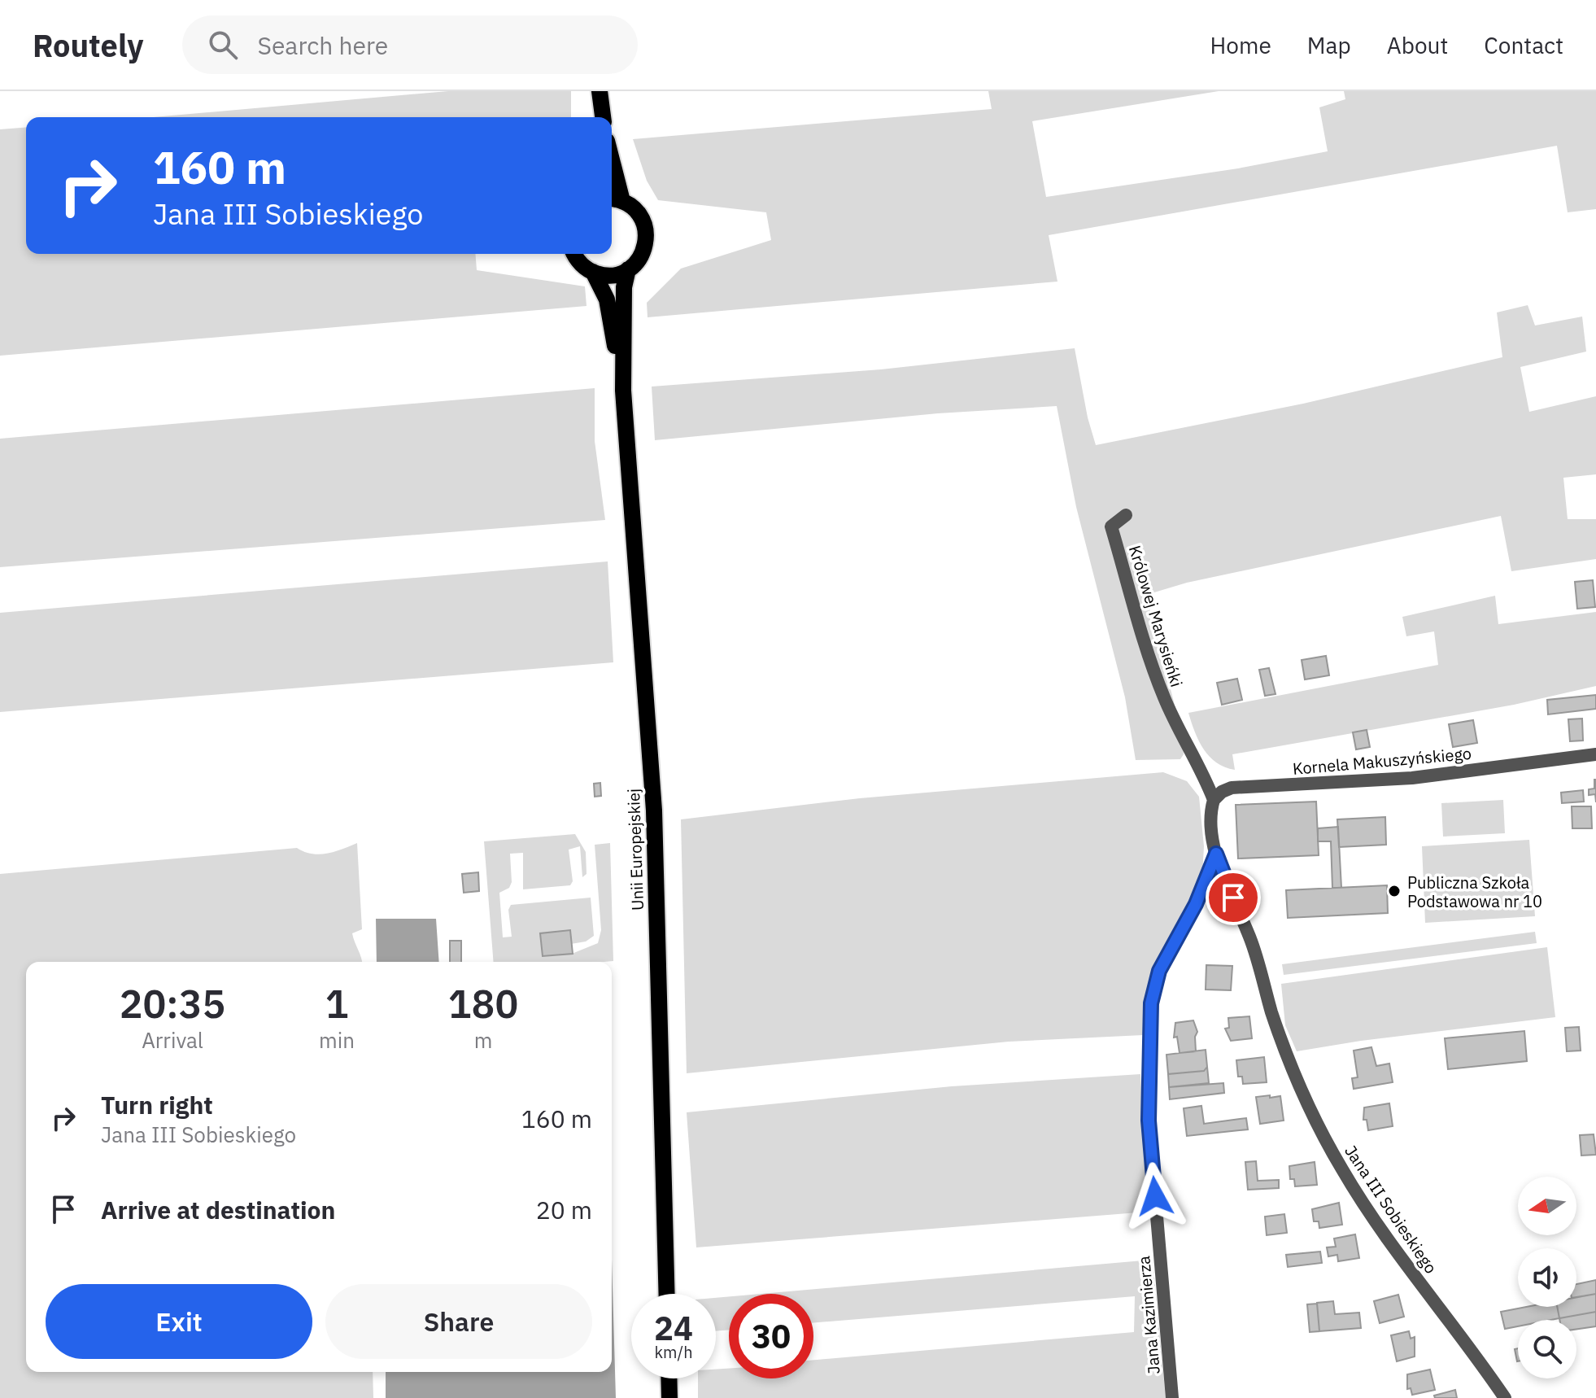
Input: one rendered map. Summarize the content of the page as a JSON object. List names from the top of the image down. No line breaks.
{"streets":{"main road":["Unii Europejskiej"],"street":["Królowej Marysieńki","Kornela Makuszyńskiego","Jana III Sobieskiego","Jana Kazimierza"]},"crossings":[["Królowej Marysieńki","Kornela Makuszyńskiego"],["Królowej Marysieńki","Jana III Sobieskiego"],["Kornela Makuszyńskiego","Jana III Sobieskiego"],["Jana III Sobieskiego","Jana Kazimierza"]],"places":["Publiczna Szkoła Podstawowa nr 10"],"north":"left","page":{"header":"Routely","search":"Search here","nav":["Home","Map","About","Contact"],"turn":["160 m","Jana III Sobieskiego"],"eta":["20:35","Arrival","1","min","180","m"],"list":[{"name":"Turn right","note":"Jana III Sobieskiego","value":"160 m"},{"name":"Arrive at destination","value":"20 m"}],"buttons":["Exit","Share"],"speed":"24 km/h","limit":"30"}}
